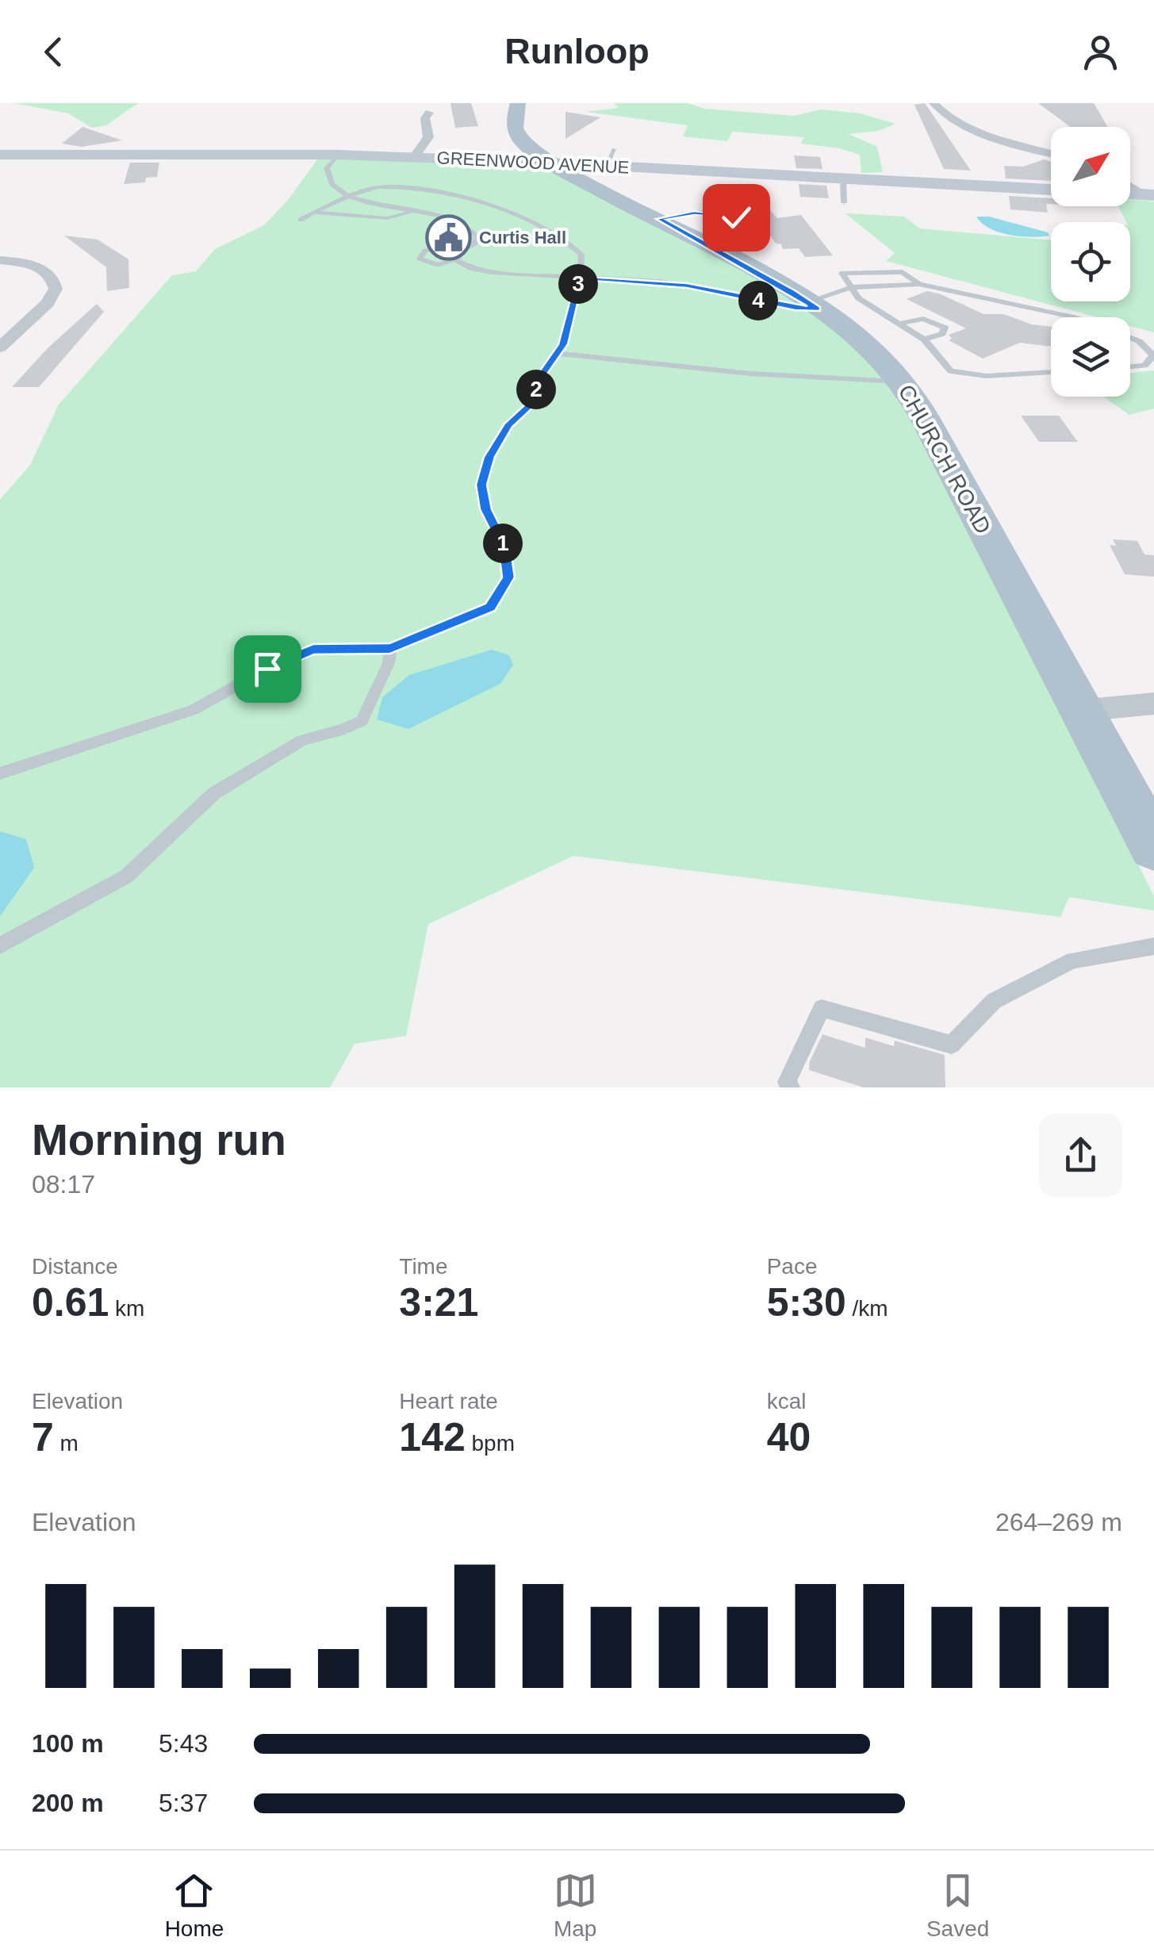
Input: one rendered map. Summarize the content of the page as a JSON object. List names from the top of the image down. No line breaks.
{"streets":{"main road":["GREENWOOD AVENUE","CHURCH ROAD"]},"crossings":[["GREENWOOD AVENUE","CHURCH ROAD"]],"places":{"public building":["Curtis Hall"]},"north":"top right","page":{"header":"Runloop","pins":["3","4","2","1"],"heading":["Morning run","08:17"],"stats":[["Distance","0.61 km"],["Time","3:21"],["Pace","5:30 /km"],["Elevation","7 m"],["Heart rate","142 bpm"],["kcal","40"]],"chart":["Elevation","264–269 m"],"list":[{"name":"100 m","note":"5:43"},{"name":"200 m","note":"5:37"}],"tabs":["Home","Map","Saved"]}}
